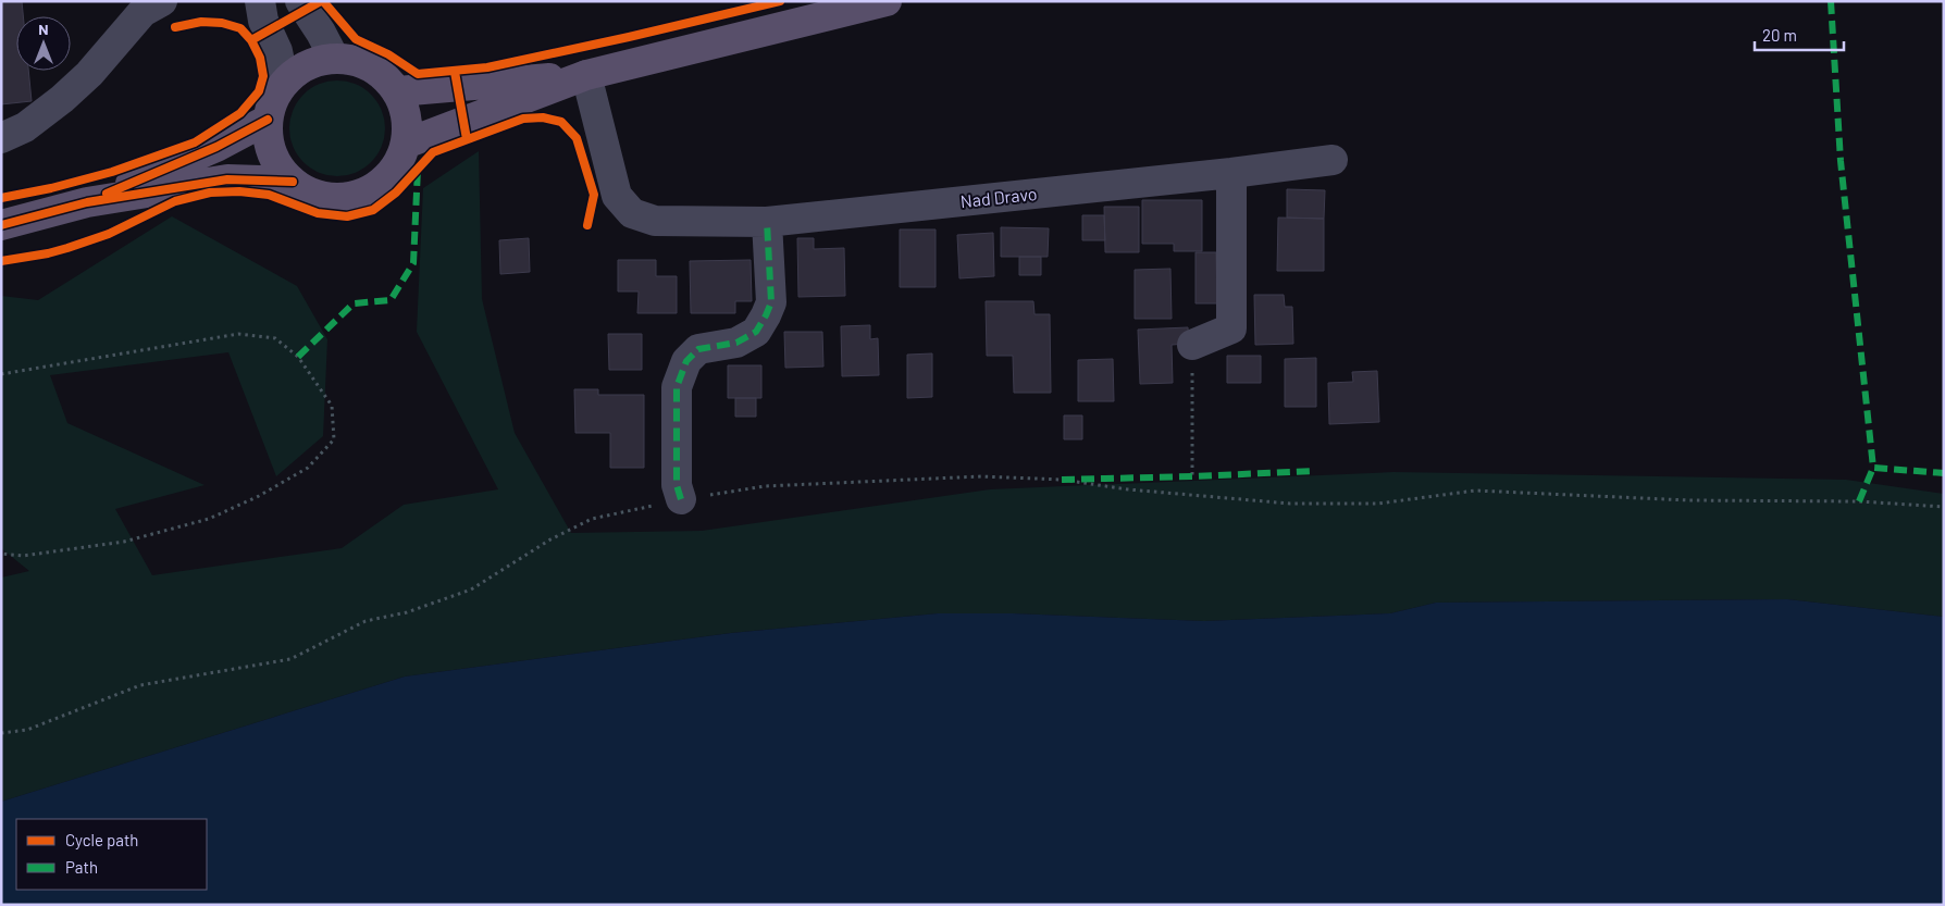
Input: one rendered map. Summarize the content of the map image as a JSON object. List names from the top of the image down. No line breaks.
{"streets":{"street":["Nad Dravo"]},"legend":["Cycle path","Path"],"scale_bar":"20 m","north":"top"}
